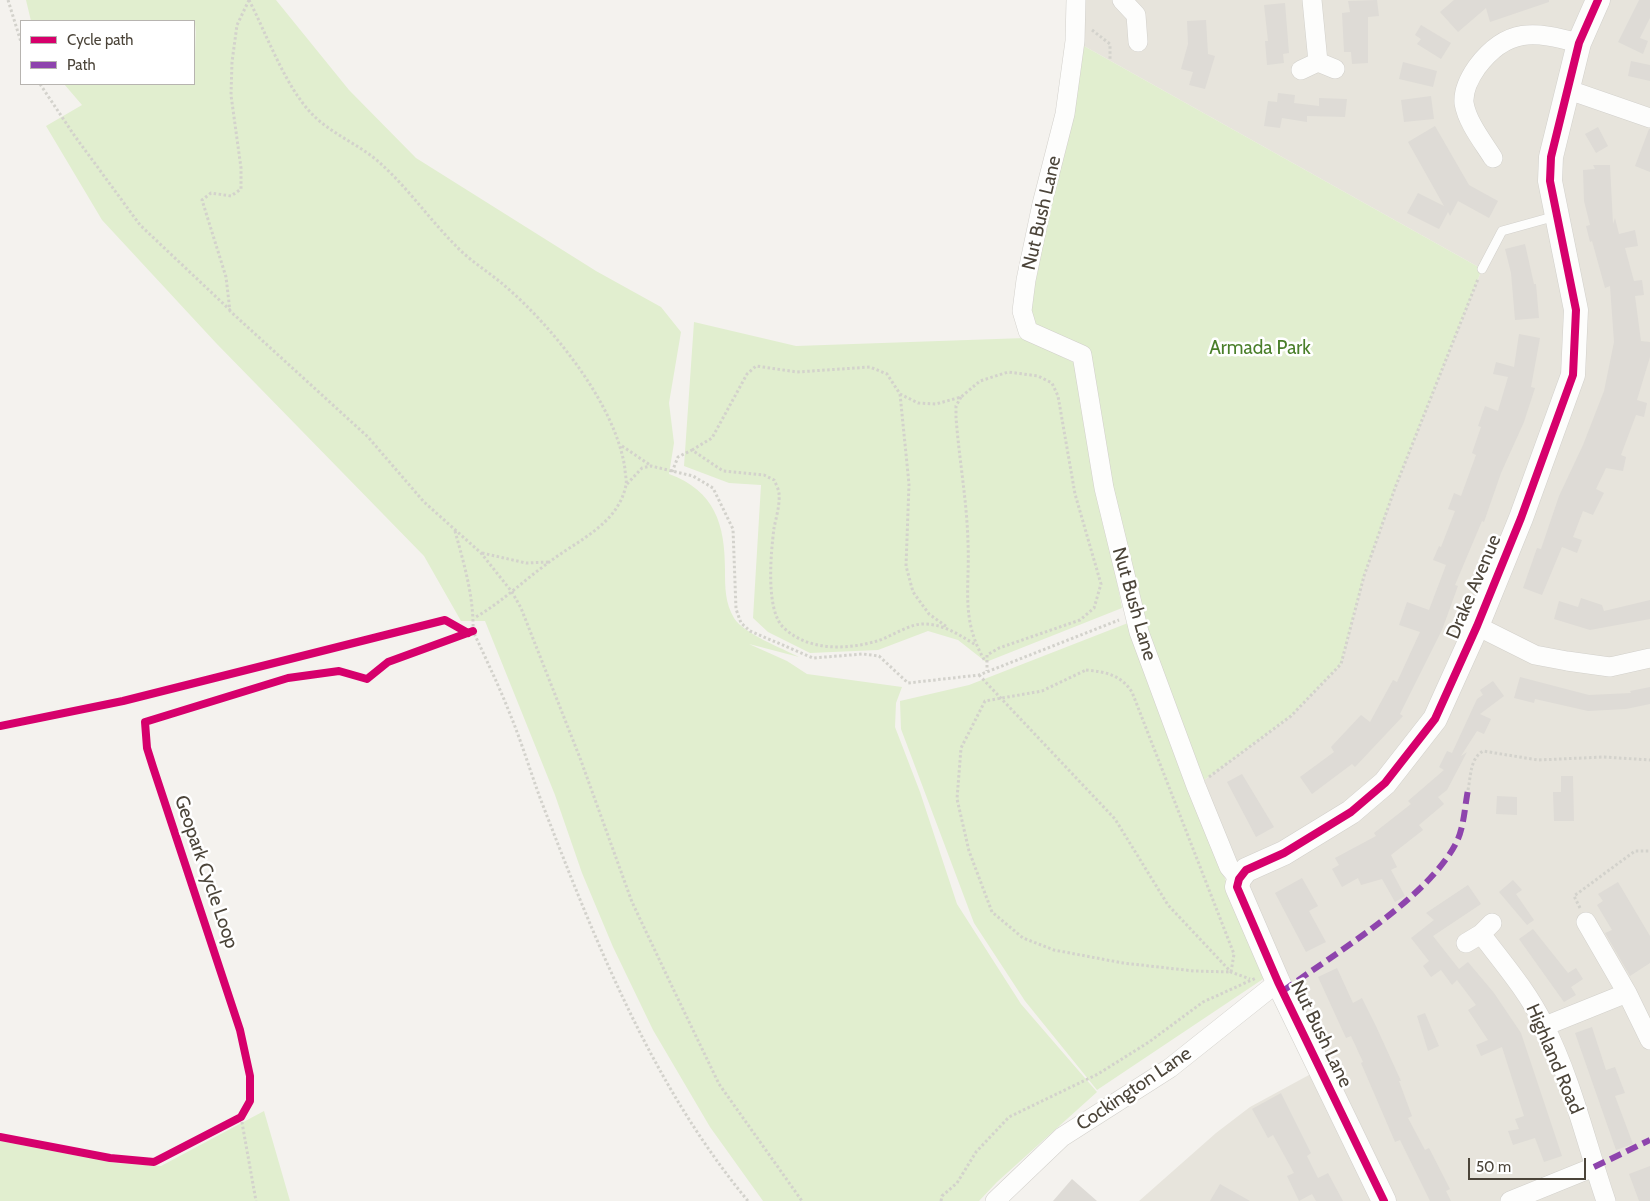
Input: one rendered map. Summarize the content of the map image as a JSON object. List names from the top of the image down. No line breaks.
{"streets":{"street":["Nut Bush Lane","Drake Avenue","Highland Road","Cockington Lane"],"cycle path":["Geopark Cycle Loop"]},"crossings":[["Nut Bush Lane","Drake Avenue"],["Nut Bush Lane","Cockington Lane"]],"parks":["Armada Park"],"legend":["Cycle path","Path"],"scale_bar":"50 m"}
